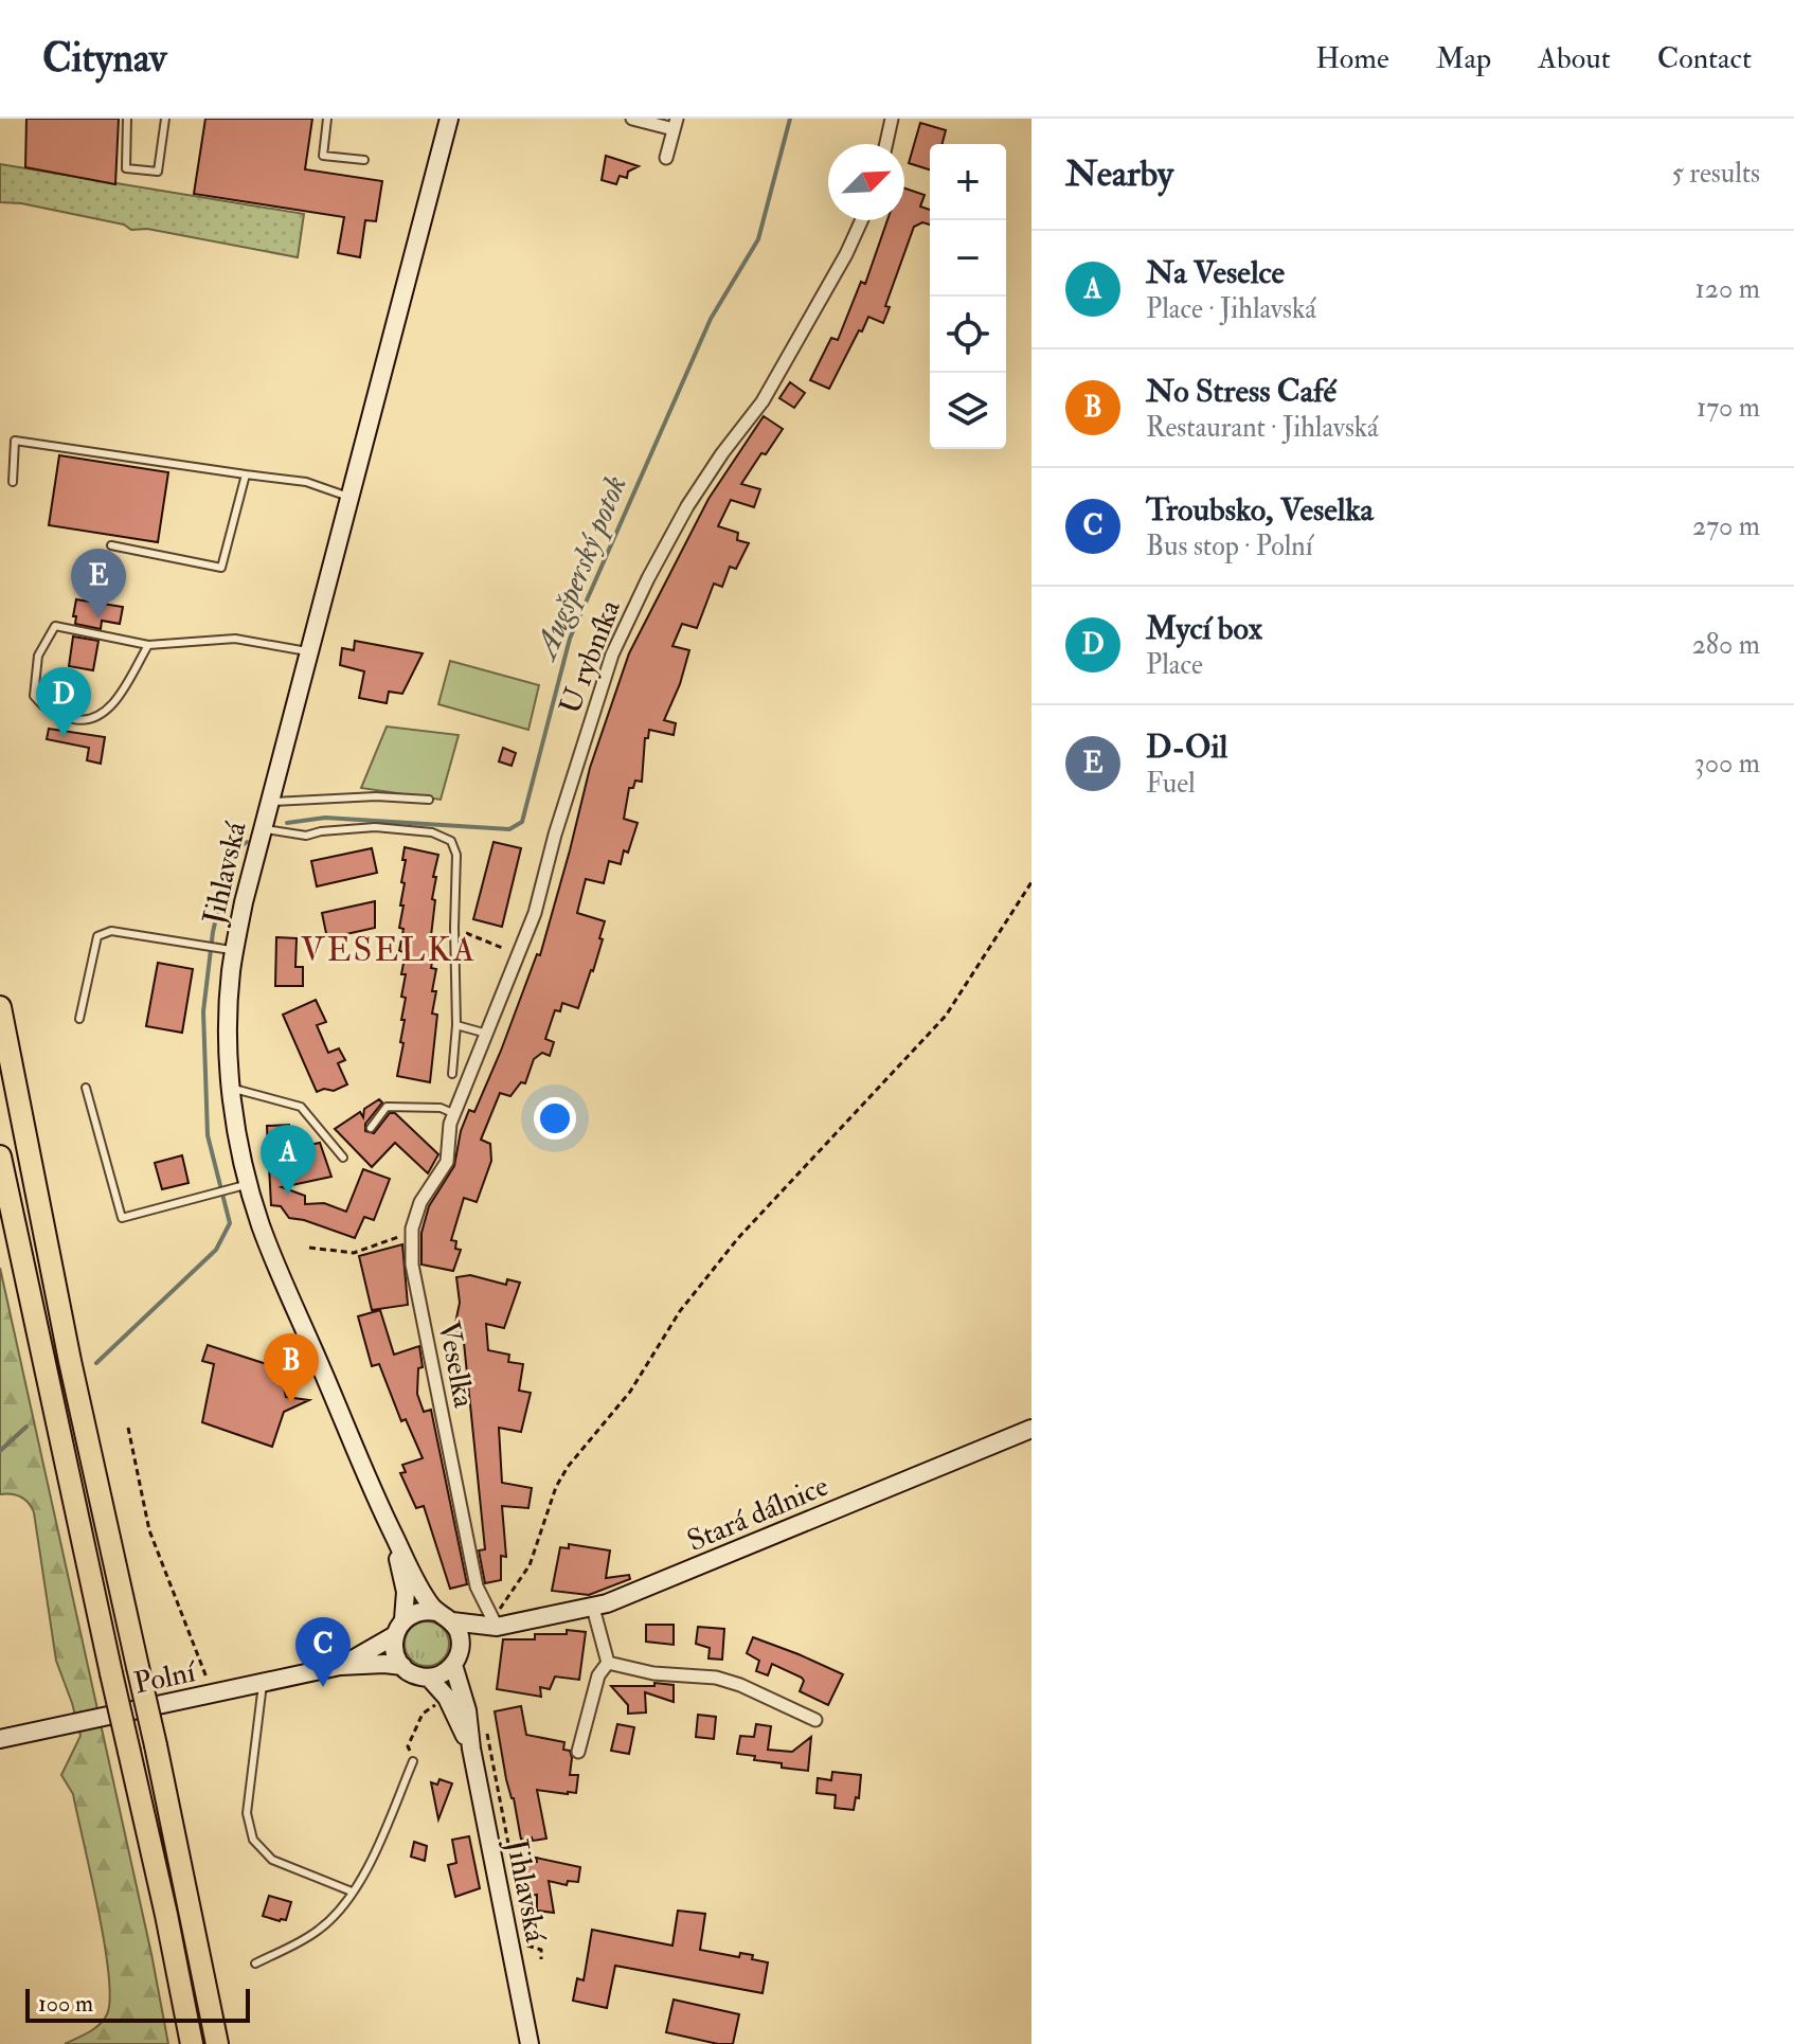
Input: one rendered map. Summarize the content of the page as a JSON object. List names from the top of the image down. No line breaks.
{"streets":{"main road":["Jihlavská","Stará dálnice","Polní"],"street":["U rybníka","Veselka"]},"crossings":[["U rybníka","Veselka"],["Jihlavská","Stará dálnice"],["Jihlavská","Polní"],["Veselka","Stará dálnice"],["Stará dálnice","Polní"]],"districts":["VESELKA"],"water":["Augšperský potok"],"scale_bar":"100 m","north":"top right","page":{"header":"Citynav","nav":["Home","Map","About","Contact"],"heading":["Nearby","5 results"],"map_buttons":["+","−"],"list":[{"mark":"A","name":"Na Veselce","note":"Place · Jihlavská","value":"120 m"},{"mark":"B","name":"No Stress Café","note":"Restaurant · Jihlavská","value":"170 m"},{"mark":"C","name":"Troubsko, Veselka","note":"Bus stop · Polní","value":"270 m"},{"mark":"D","name":"Mycí box","note":"Place","value":"280 m"},{"mark":"E","name":"D-Oil","note":"Fuel","value":"300 m"}],"pins":["E","D","A","B","C"],"scale":"100 m"}}
